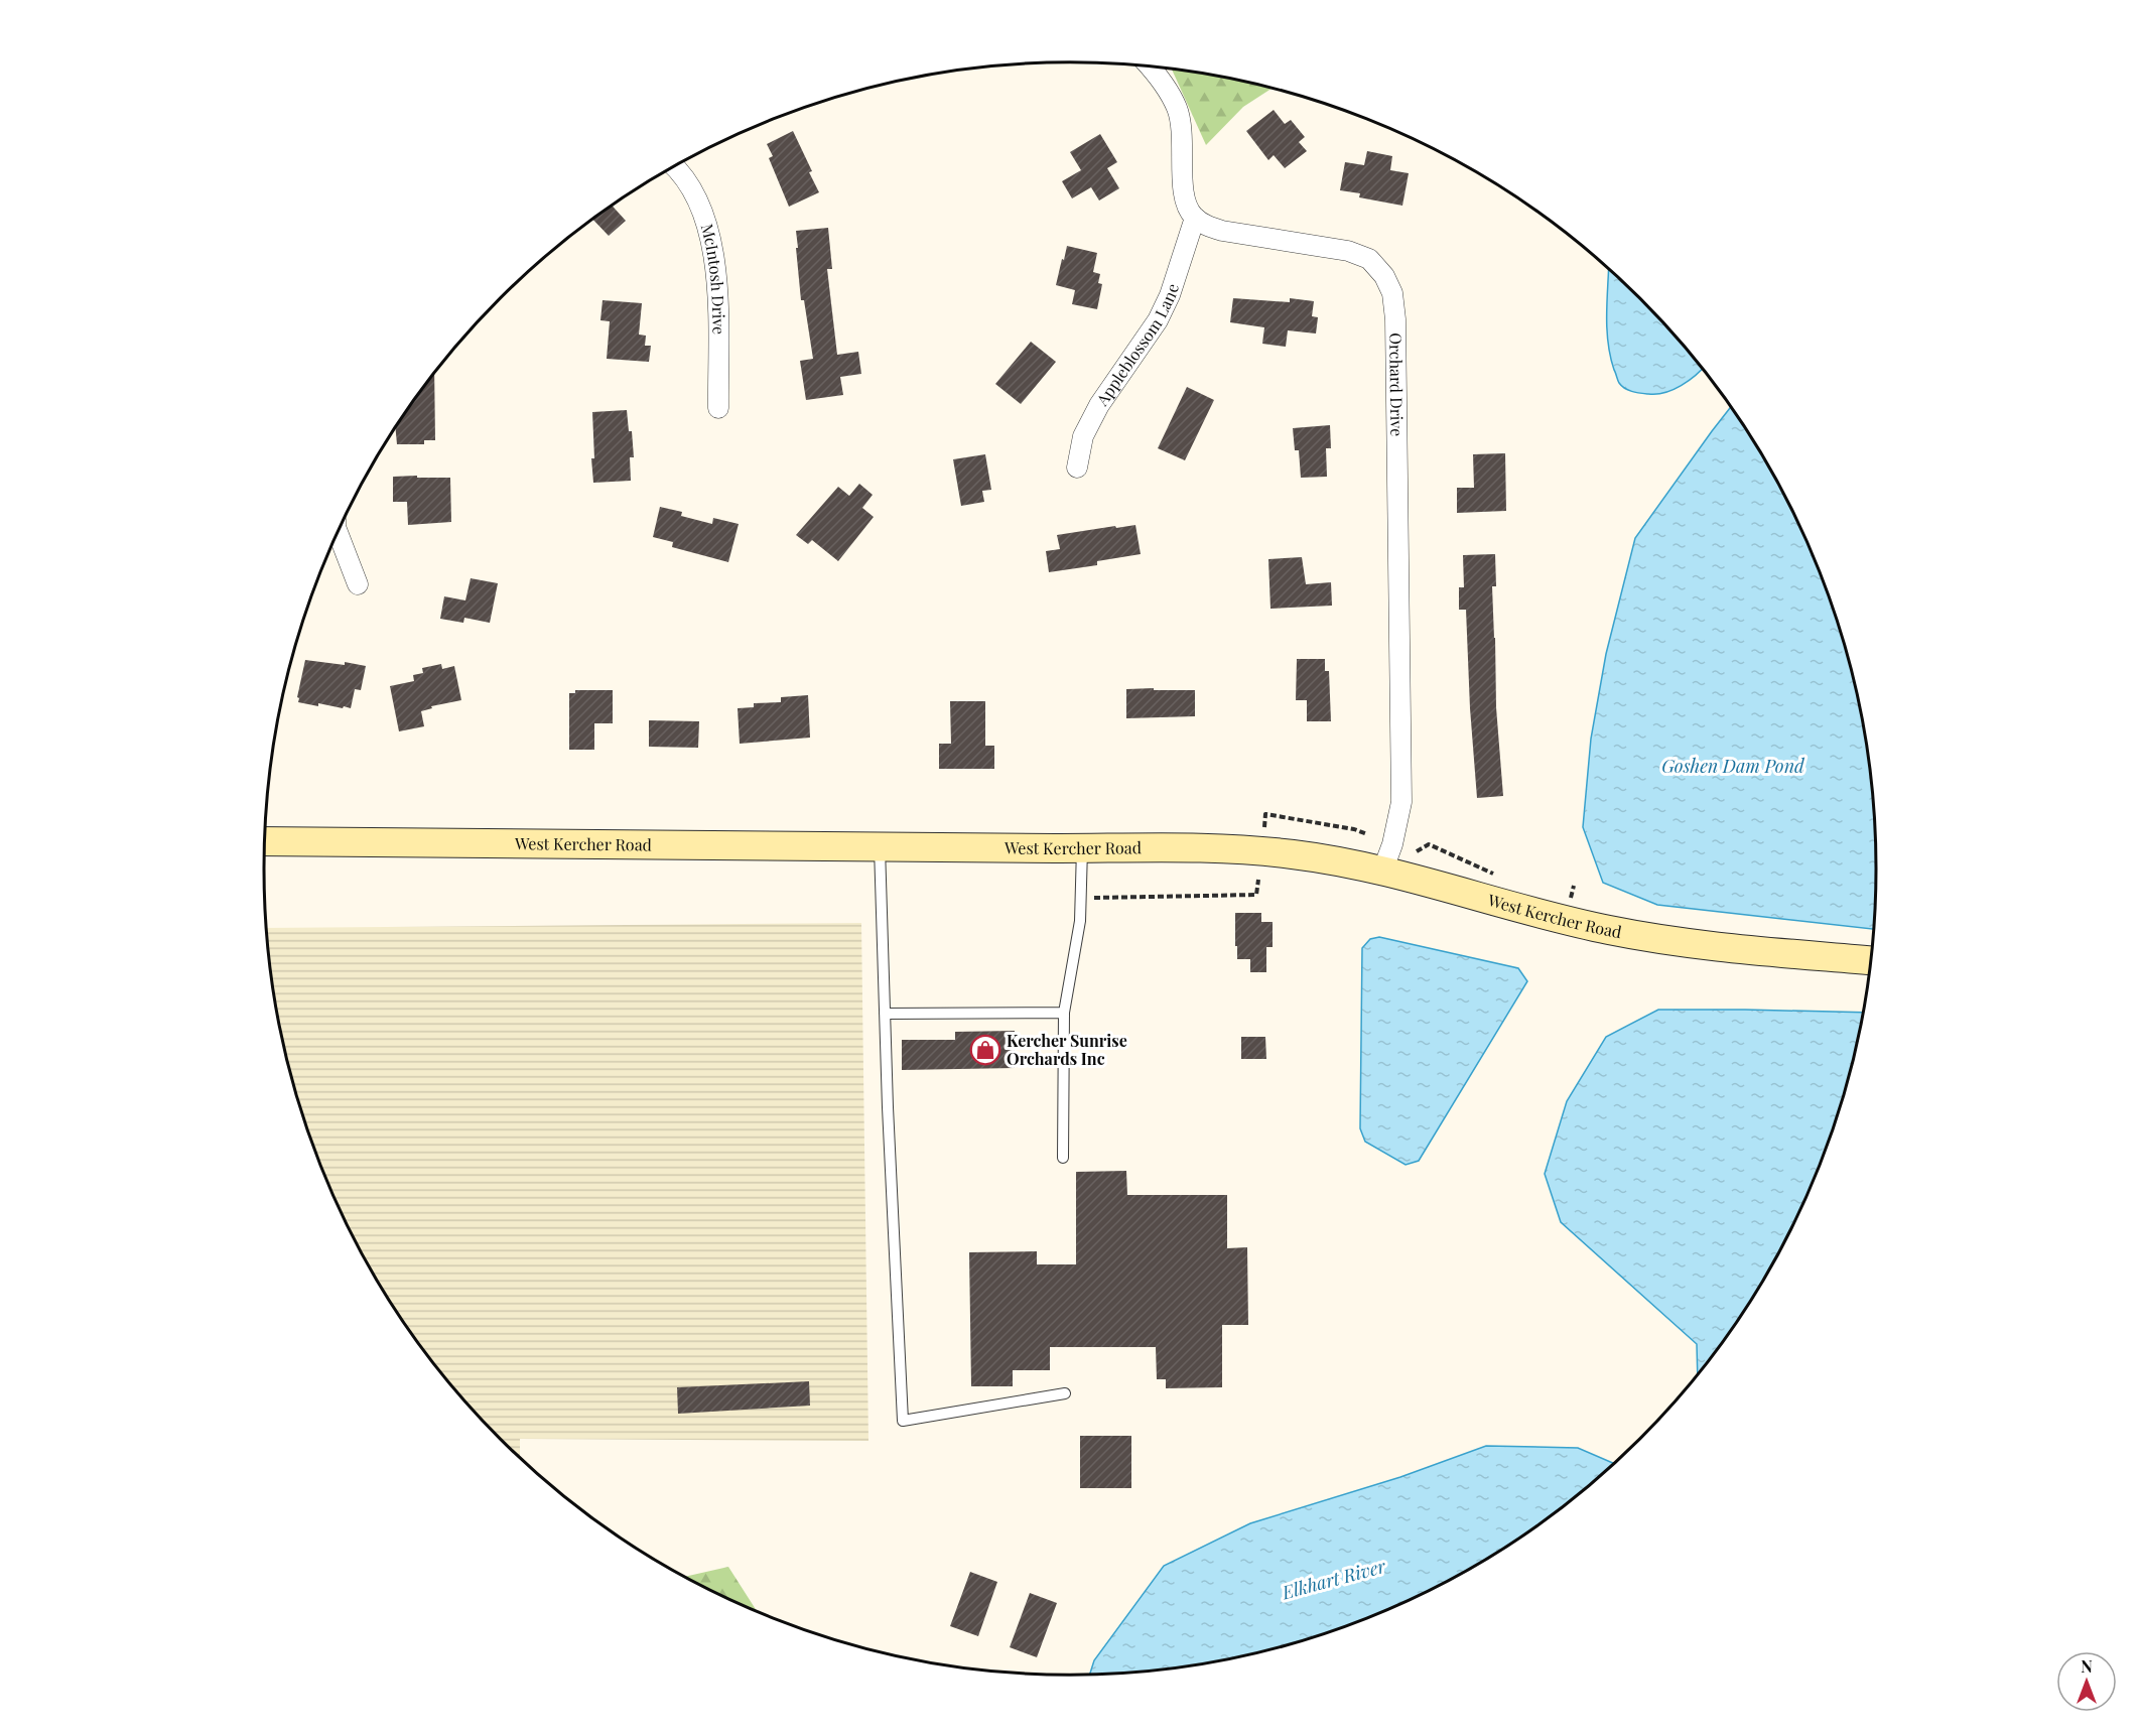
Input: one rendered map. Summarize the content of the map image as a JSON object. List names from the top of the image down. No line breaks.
{"streets":{"main road":["West Kercher Road"],"street":["McIntosh Drive","Appleblossom Lane","Orchard Drive"]},"crossings":[["Appleblossom Lane","Orchard Drive"],["Orchard Drive","West Kercher Road"]],"water":["Goshen Dam Pond","Elkhart River"],"places":{"shop":["Kercher Sunrise Orchards Inc"]},"north":"top"}
